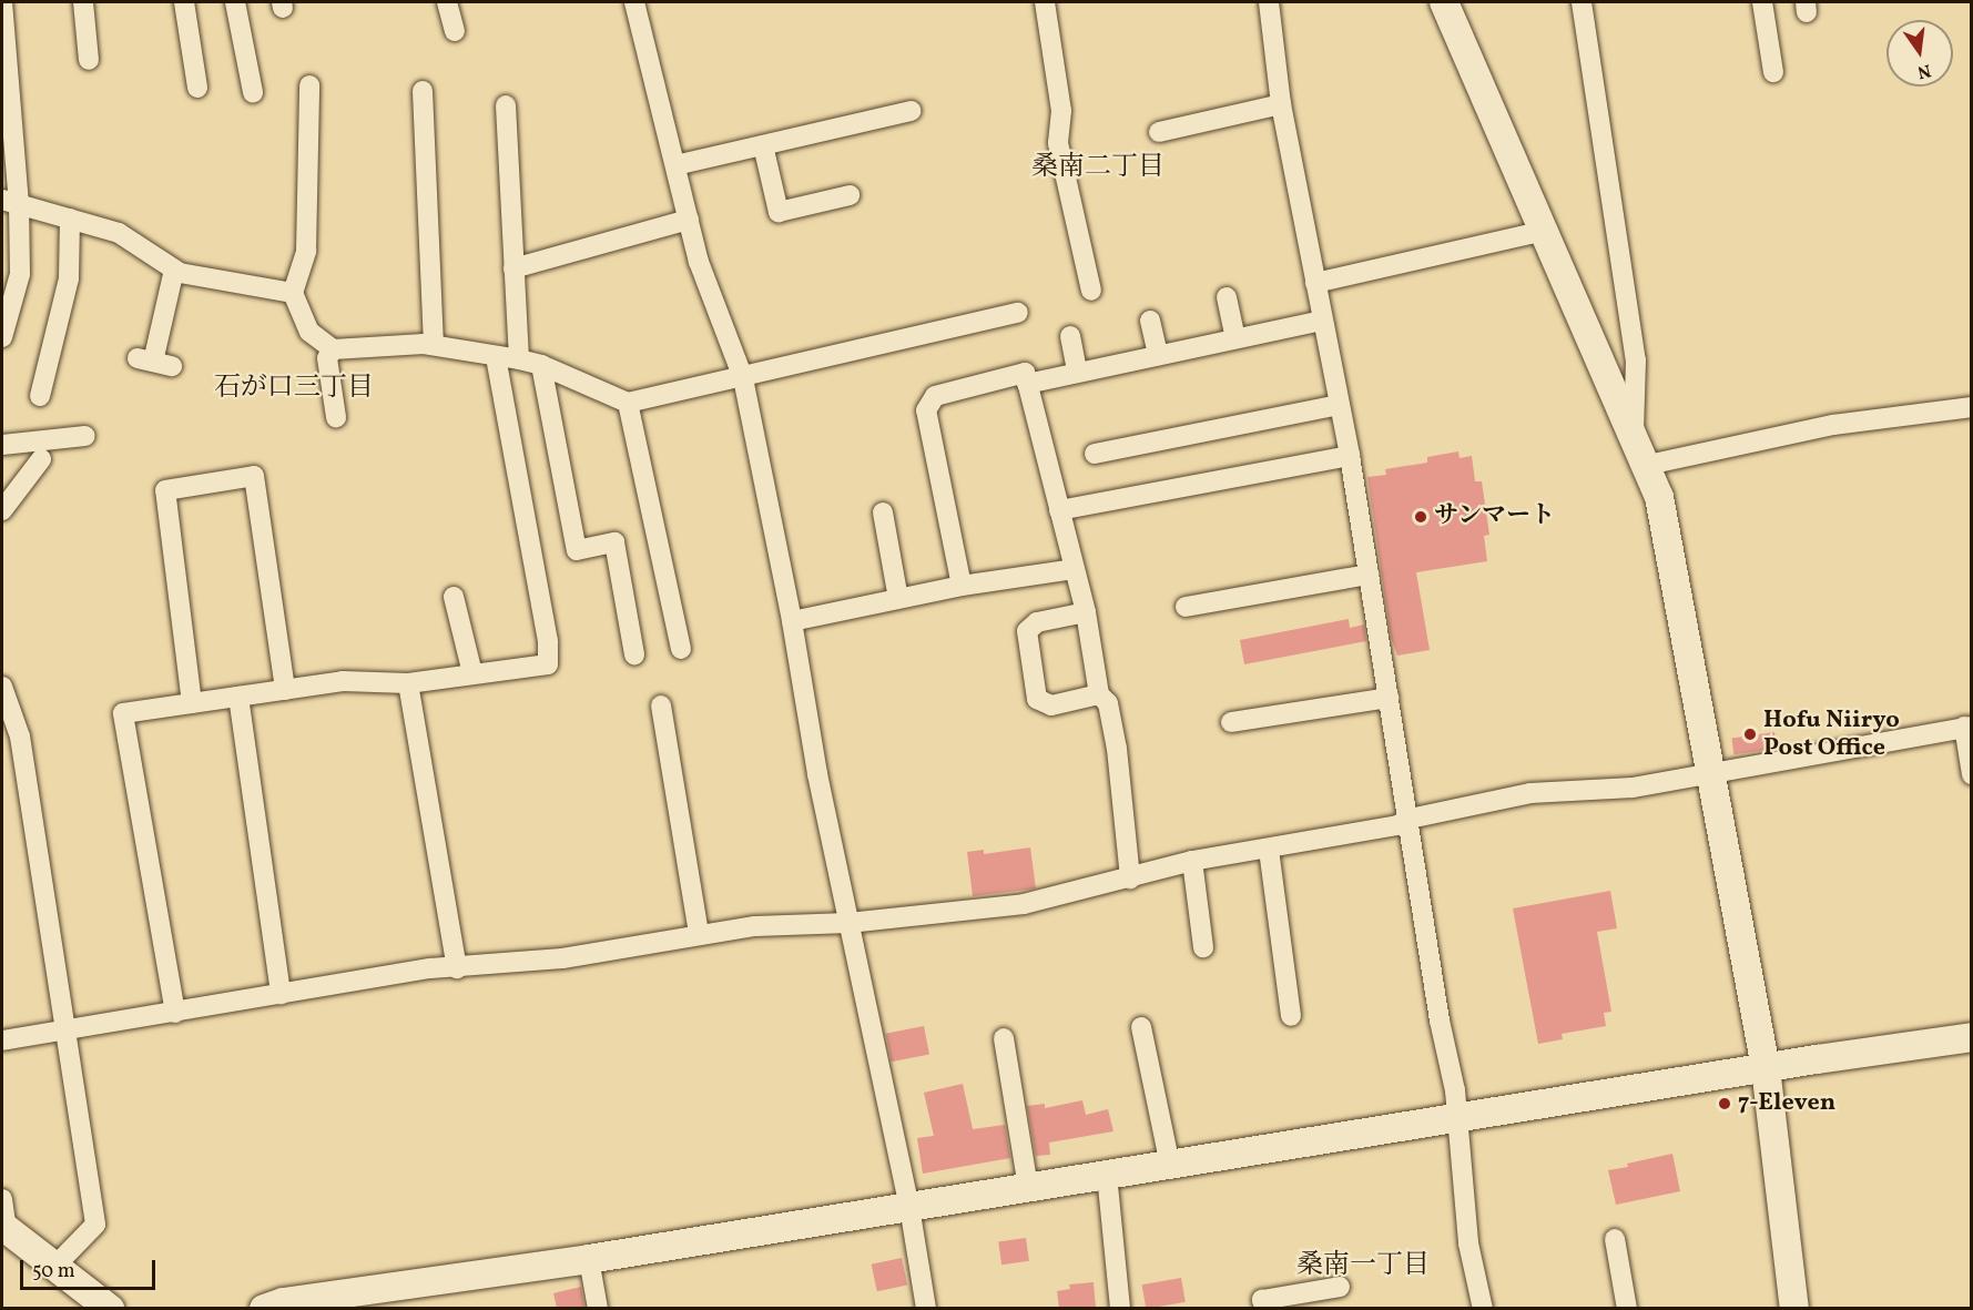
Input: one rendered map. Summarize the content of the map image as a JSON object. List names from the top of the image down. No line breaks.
{"districts":["桑南二丁目","石が口三丁目","桑南一丁目"],"places":["サンマート","Hofu Niiryo Post Office","7-Eleven"],"scale_bar":"50 m","north":"bottom"}
